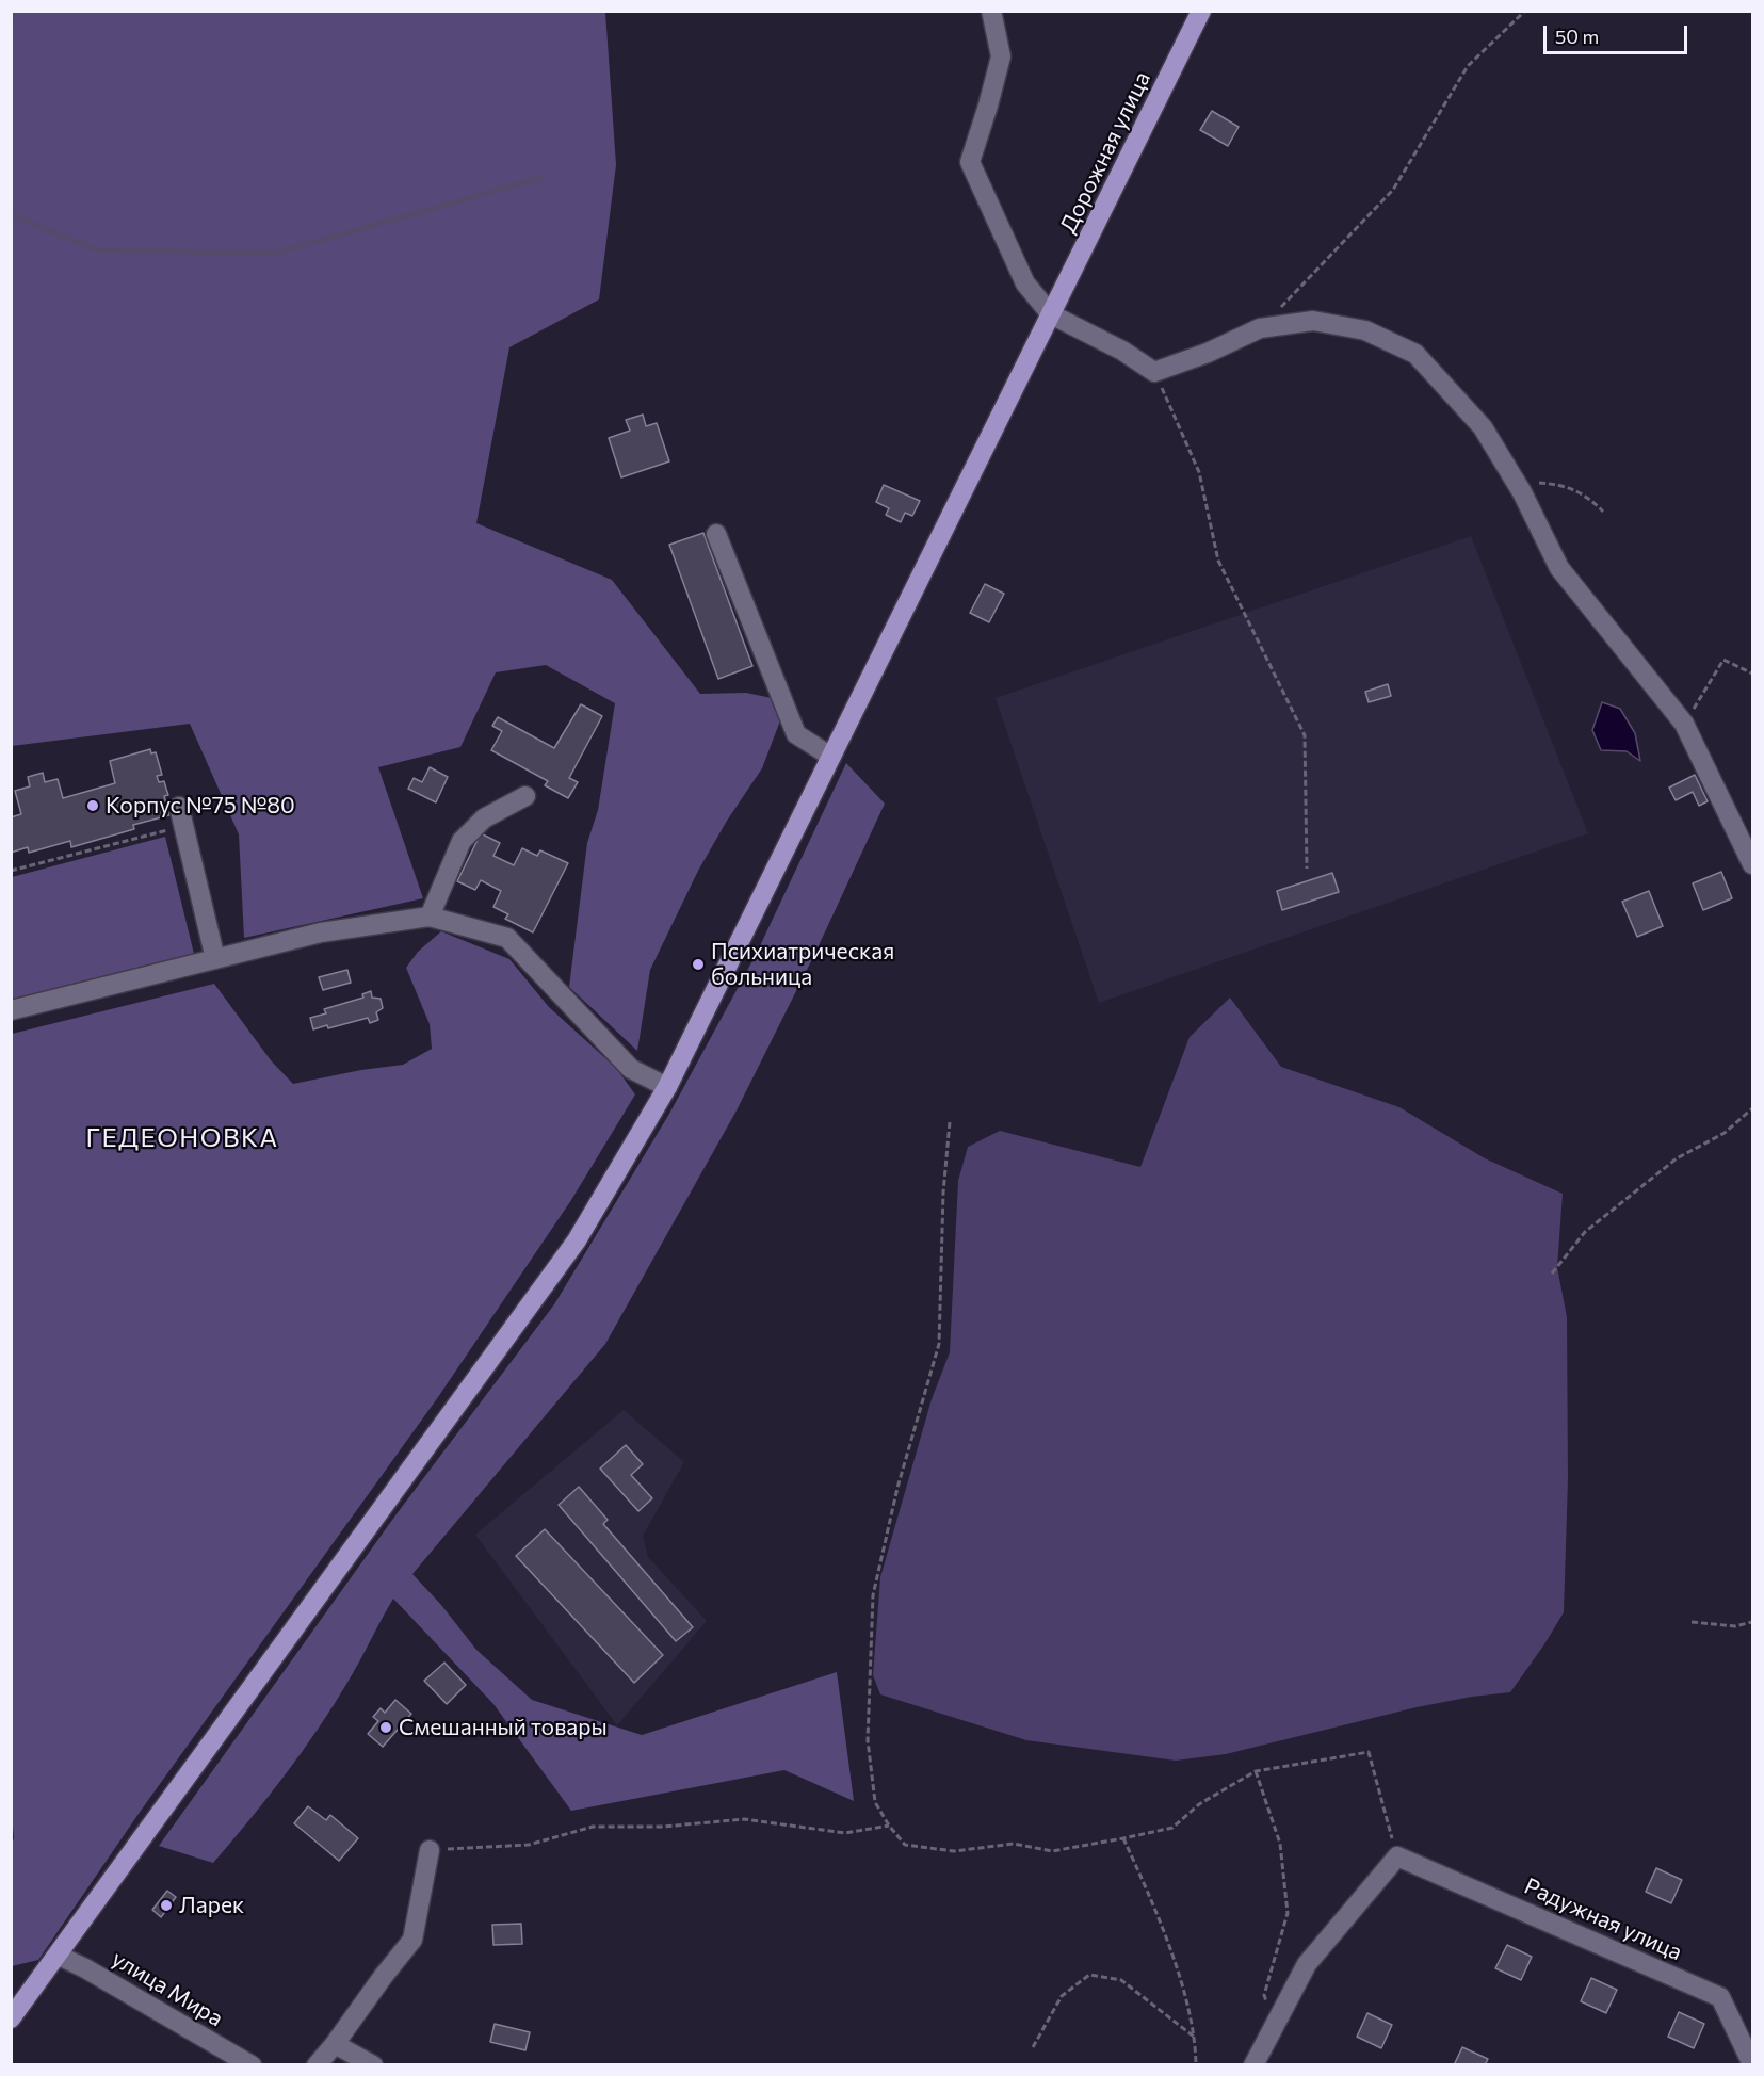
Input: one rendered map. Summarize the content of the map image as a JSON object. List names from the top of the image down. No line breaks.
{"streets":{"main road":["Дорожная улица"],"street":["Радужная улица","улица Мира"]},"crossings":[["Дорожная улица","улица Мира"]],"districts":["ГЕДЕОНОВКА"],"places":["Корпус №75 №80","Психиатрическая больница","Смешанный товары","Ларек"],"scale_bar":"50 m"}
